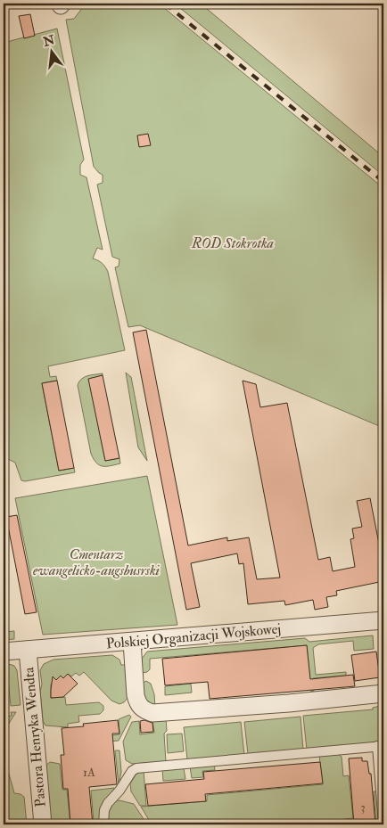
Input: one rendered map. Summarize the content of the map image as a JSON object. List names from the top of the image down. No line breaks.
{"streets":{"street":["Polskiej Organizacji Wojskowej","Pastora Henryka Wendta"]},"crossings":[["Polskiej Organizacji Wojskowej","Pastora Henryka Wendta"]],"parks":["ROD Stokrotka","Cmentarz ewangelicko-augsbusrski"],"house_numbers":["1A","3"],"north":"top"}
